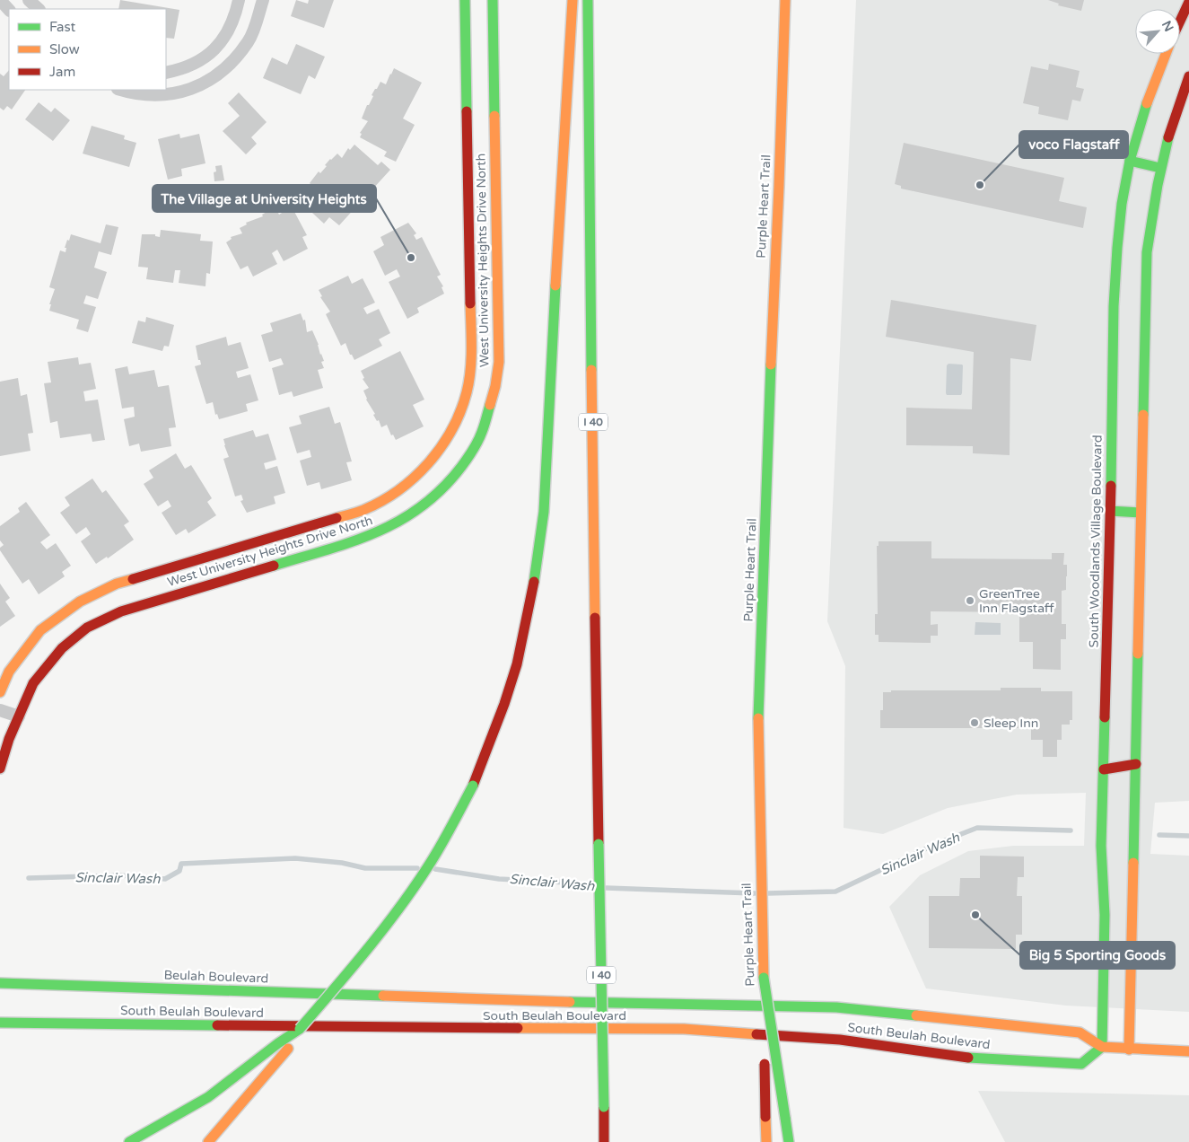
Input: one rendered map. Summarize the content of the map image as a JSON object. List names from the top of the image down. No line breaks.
{"streets":{"main road":["Purple Heart Trail","West University Heights Drive North","I 40","South Woodlands Village Boulevard","Beulah Boulevard","South Beulah Boulevard"]},"crossings":[["South Woodlands Village Boulevard","South Beulah Boulevard"],["Beulah Boulevard","South Beulah Boulevard"]],"water":["Sinclair Wash"],"places":["voco Flagstaff","The Village at University Heights","GreenTree Inn Flagstaff","Sleep Inn","Big 5 Sporting Goods"],"legend":["Fast","Slow","Jam"],"north":"top right"}
